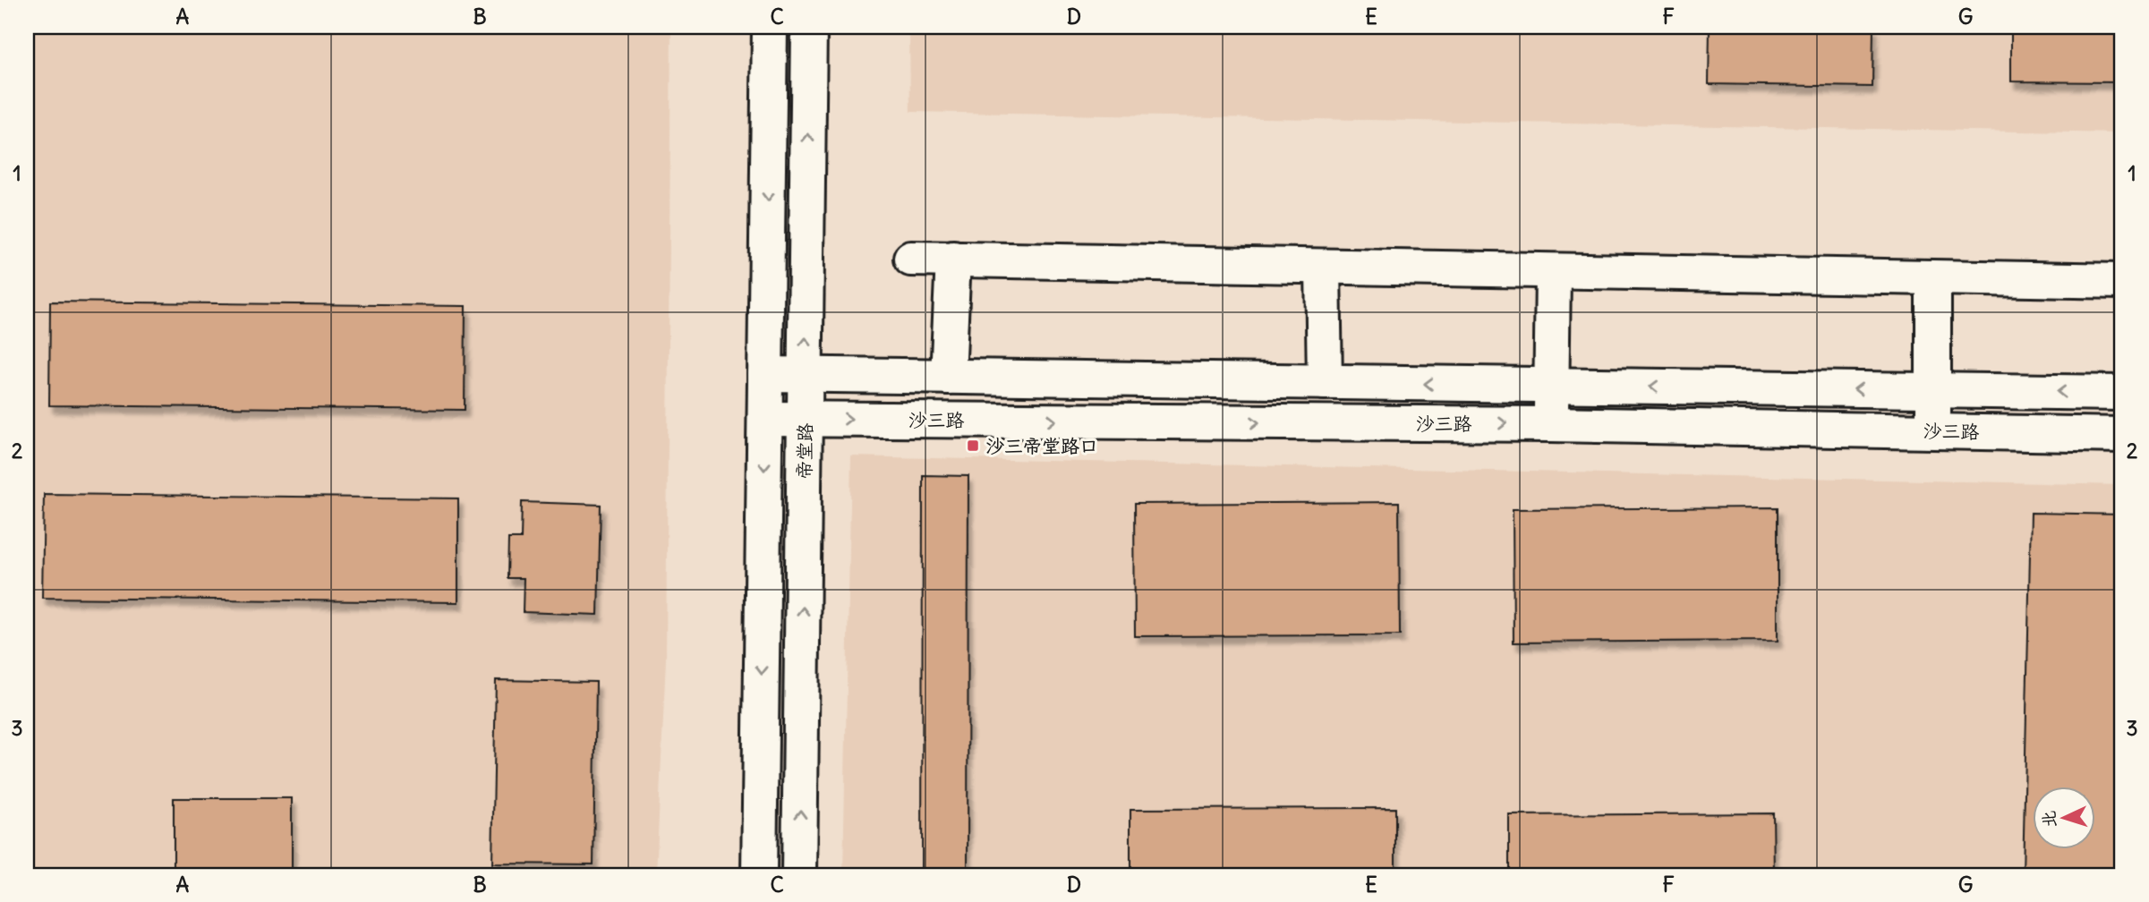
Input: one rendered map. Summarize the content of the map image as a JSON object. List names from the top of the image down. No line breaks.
{"streets":{"street":["沙三路","帝堂路"]},"crossings":[["沙三路","帝堂路"]],"places":{"transit":["沙三帝堂路口"]},"north":"left","grid":{"columns":["A","B","C","D","E","F","G"],"rows":["1","2","3"]}}
